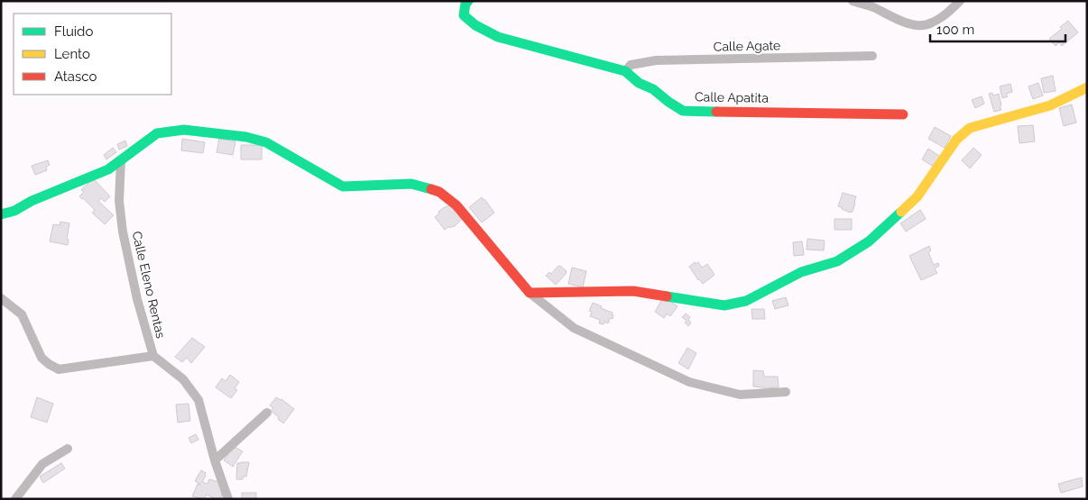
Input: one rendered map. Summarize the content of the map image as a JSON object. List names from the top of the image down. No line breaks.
{"streets":{"street":["Calle Agate","Calle Apatita","Calle Eleno Rentas"]},"crossings":[["Calle Agate","Calle Apatita"]],"legend":["Fluido","Lento","Atasco"],"scale_bar":"100 m"}
